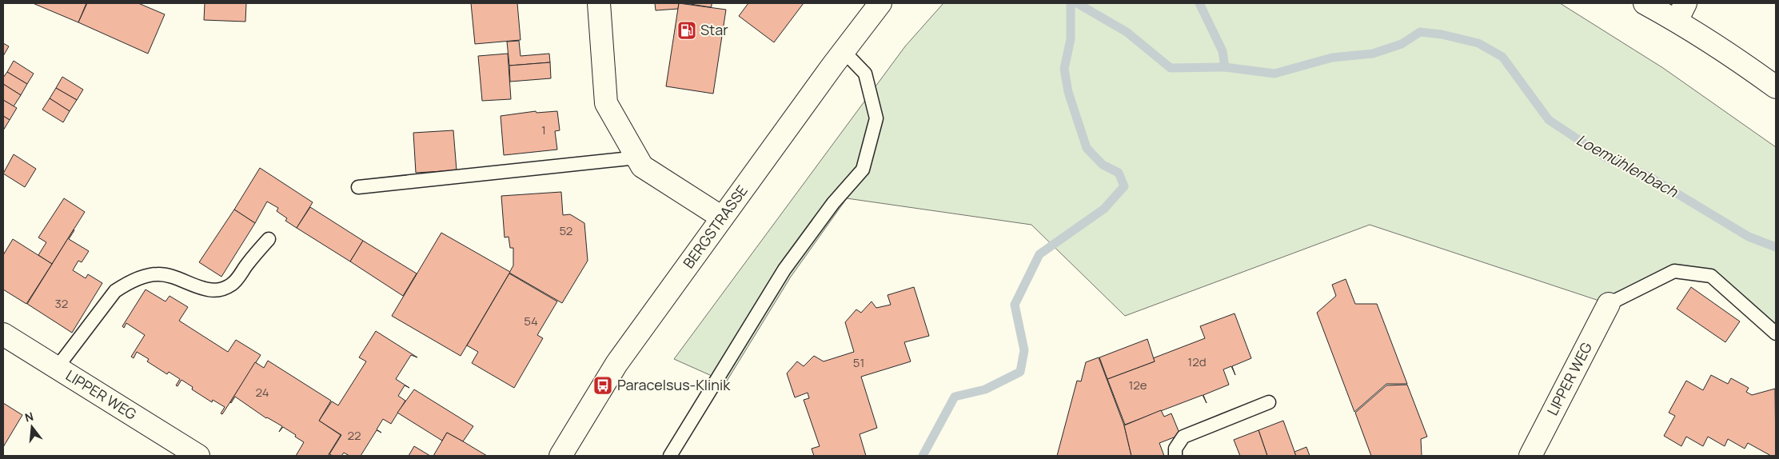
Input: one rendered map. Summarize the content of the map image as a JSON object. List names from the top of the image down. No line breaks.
{"streets":{"main road":["BERGSTRASSE","LIPPER WEG"]},"water":["Loemühlenbach"],"places":{"fuel station":["Star"],"bus stop":["Paracelsus-Klinik"]},"house_numbers":["1","52","32","54","12d","51","12e","24","22"],"north":"top"}
